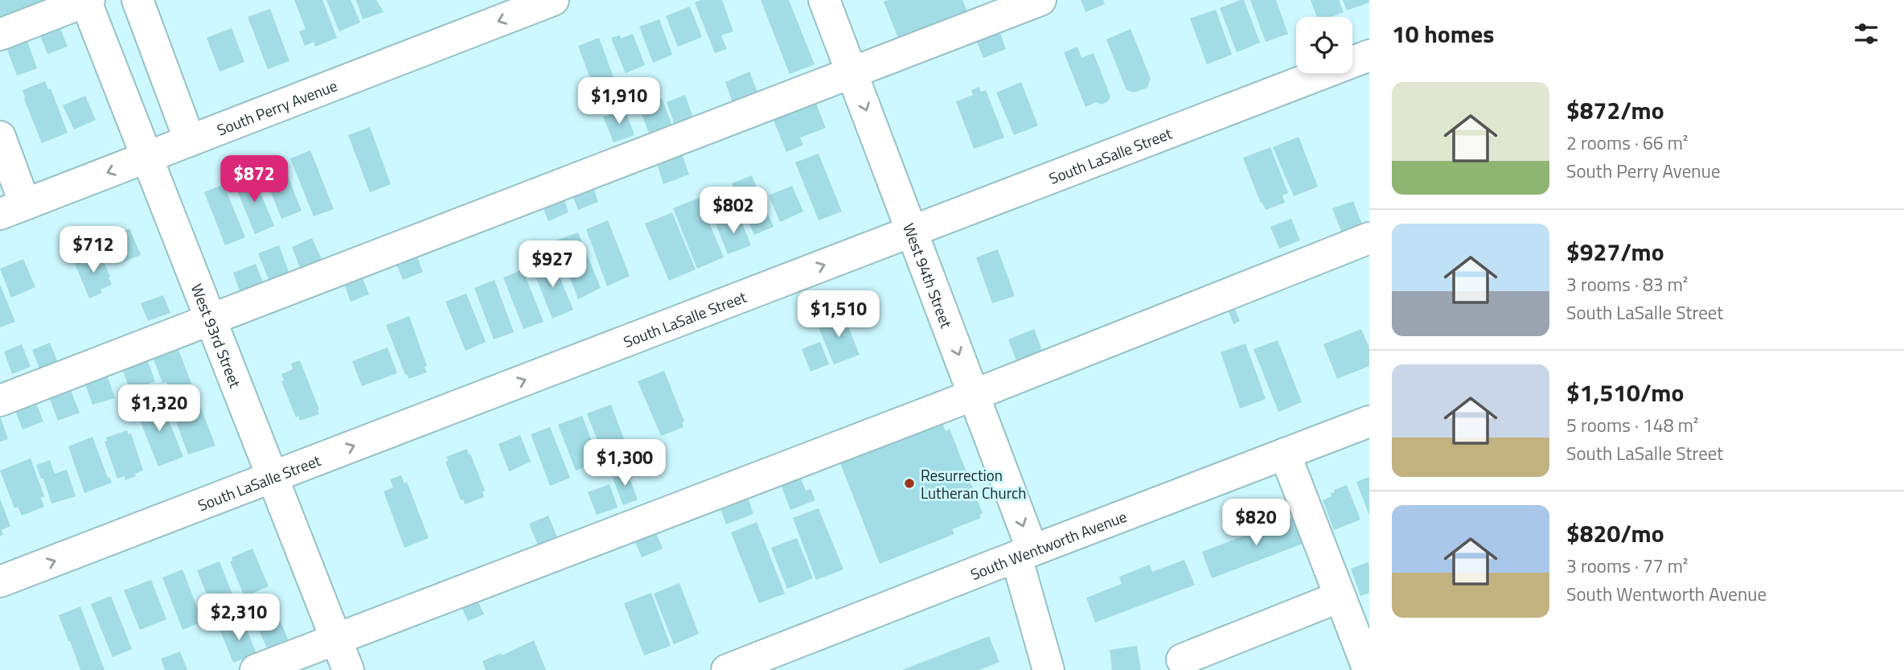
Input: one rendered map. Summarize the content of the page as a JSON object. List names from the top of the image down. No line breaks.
{"streets":{"street":["South Perry Avenue","South LaSalle Street","West 94th Street","West 93rd Street","South Wentworth Avenue"]},"crossings":[["South Perry Avenue","West 93rd Street"],["South LaSalle Street","West 94th Street"],["South LaSalle Street","West 93rd Street"],["West 94th Street","South Wentworth Avenue"]],"one_way":["West 94th Street"],"places":["Resurrection Lutheran Church"],"page":{"heading":"10 homes","list":[{"name":"$872/mo","note":"2 rooms · 66 m² · South Perry Avenue"},{"name":"$927/mo","note":"3 rooms · 83 m² · South LaSalle Street"},{"name":"$1,510/mo","note":"5 rooms · 148 m² · South LaSalle Street"},{"name":"$820/mo","note":"3 rooms · 77 m² · South Wentworth Avenue"}],"price":["$1,910","$872","$802","$712","$927","$1,510","$1,320","$1,300","$820","$2,310"]}}
